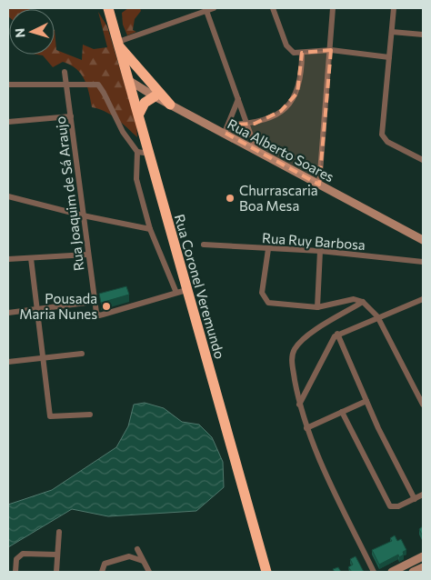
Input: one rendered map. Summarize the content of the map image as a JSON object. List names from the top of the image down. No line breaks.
{"streets":{"highway":["Rua Coronel Veremundo"],"main road":["Rua Alberto Soares"],"street":["Rua Joaquim de Sá Araujo","Rua Ruy Barbosa"]},"crossings":[["Rua Alberto Soares","Rua Coronel Veremundo"]],"places":["Churrascaria Boa Mesa","Pousada Maria Nunes"],"north":"left"}
